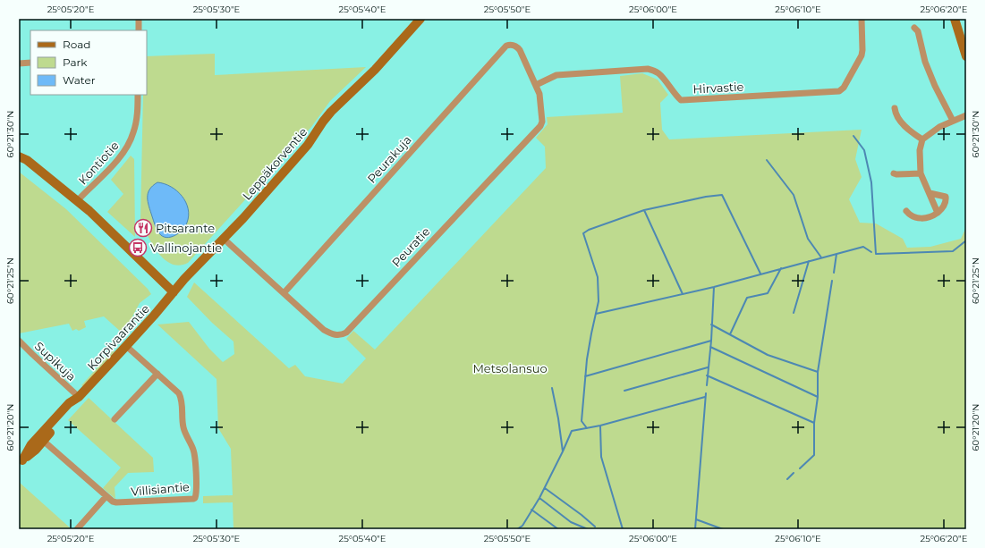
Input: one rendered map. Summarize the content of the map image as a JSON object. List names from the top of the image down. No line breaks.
{"streets":{"street":["Hirvastie","Peurakuja","Kontiotie","Leppäkorventie","Peuratie","Korpivaarantie","Supikuja","Villisiantie"]},"crossings":[["Hirvastie","Peuratie"],["Peurakuja","Peuratie"],["Leppäkorventie","Peuratie"],["Leppäkorventie","Korpivaarantie"],["Korpivaarantie","Supikuja"],["Korpivaarantie","Villisiantie"]],"parks":["Metsolansuo"],"places":{"restaurant":["Pitsarante"],"bus stop":["Vallinojantie"]},"legend":["Road","Park","Water"],"coordinates":["25°05'20\"E","25°05'30\"E","25°05'40\"E","25°05'50\"E","25°06'00\"E","25°06'10\"E","25°06'20\"E","60°21'30\"N","60°21'25\"N","60°21'20\"N"]}
